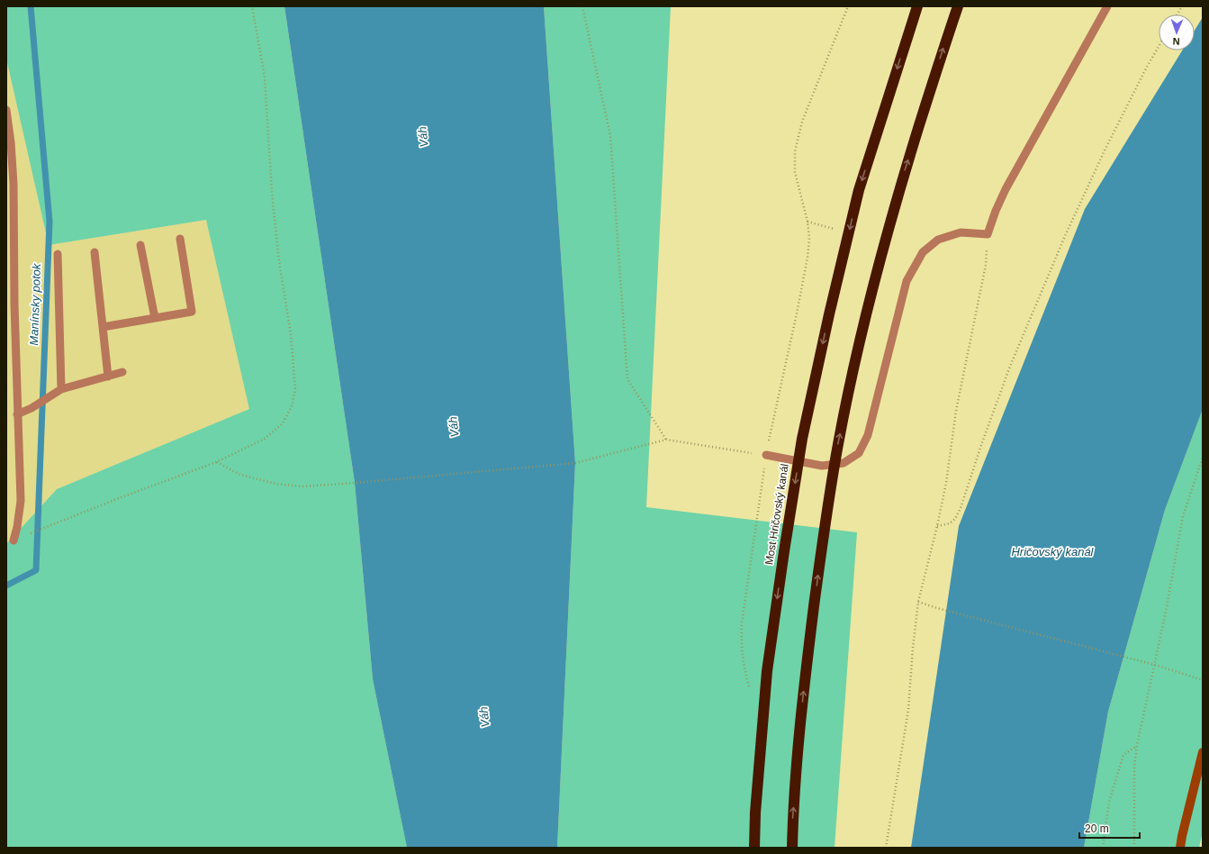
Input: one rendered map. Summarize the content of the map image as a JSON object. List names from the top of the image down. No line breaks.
{"streets":{"highway":["Most Hričovský kanál"]},"water":["Váh","Manínsky potok","Hričovský kanál"],"scale_bar":"20 m","north":"bottom"}
